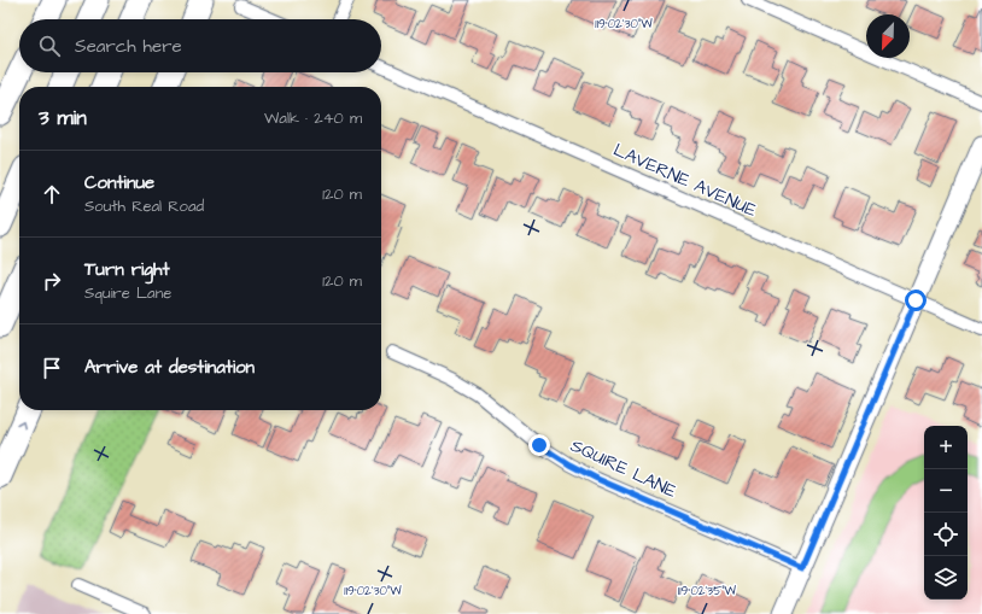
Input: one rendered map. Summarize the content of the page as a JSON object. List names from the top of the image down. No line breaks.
{"streets":{"street":["LAVERNE AVENUE","SQUIRE LANE"]},"north":"bottom left","page":{"search":"Search here","heading":["3 min","Walk · 240 m"],"list":[["Continue","South Real Road","120 m"],["Turn right","Squire Lane","120 m"],"Arrive at destination"],"map_buttons":["+","−"]},"coordinates":["119°02'30\"W","119°02'35\"W"]}
